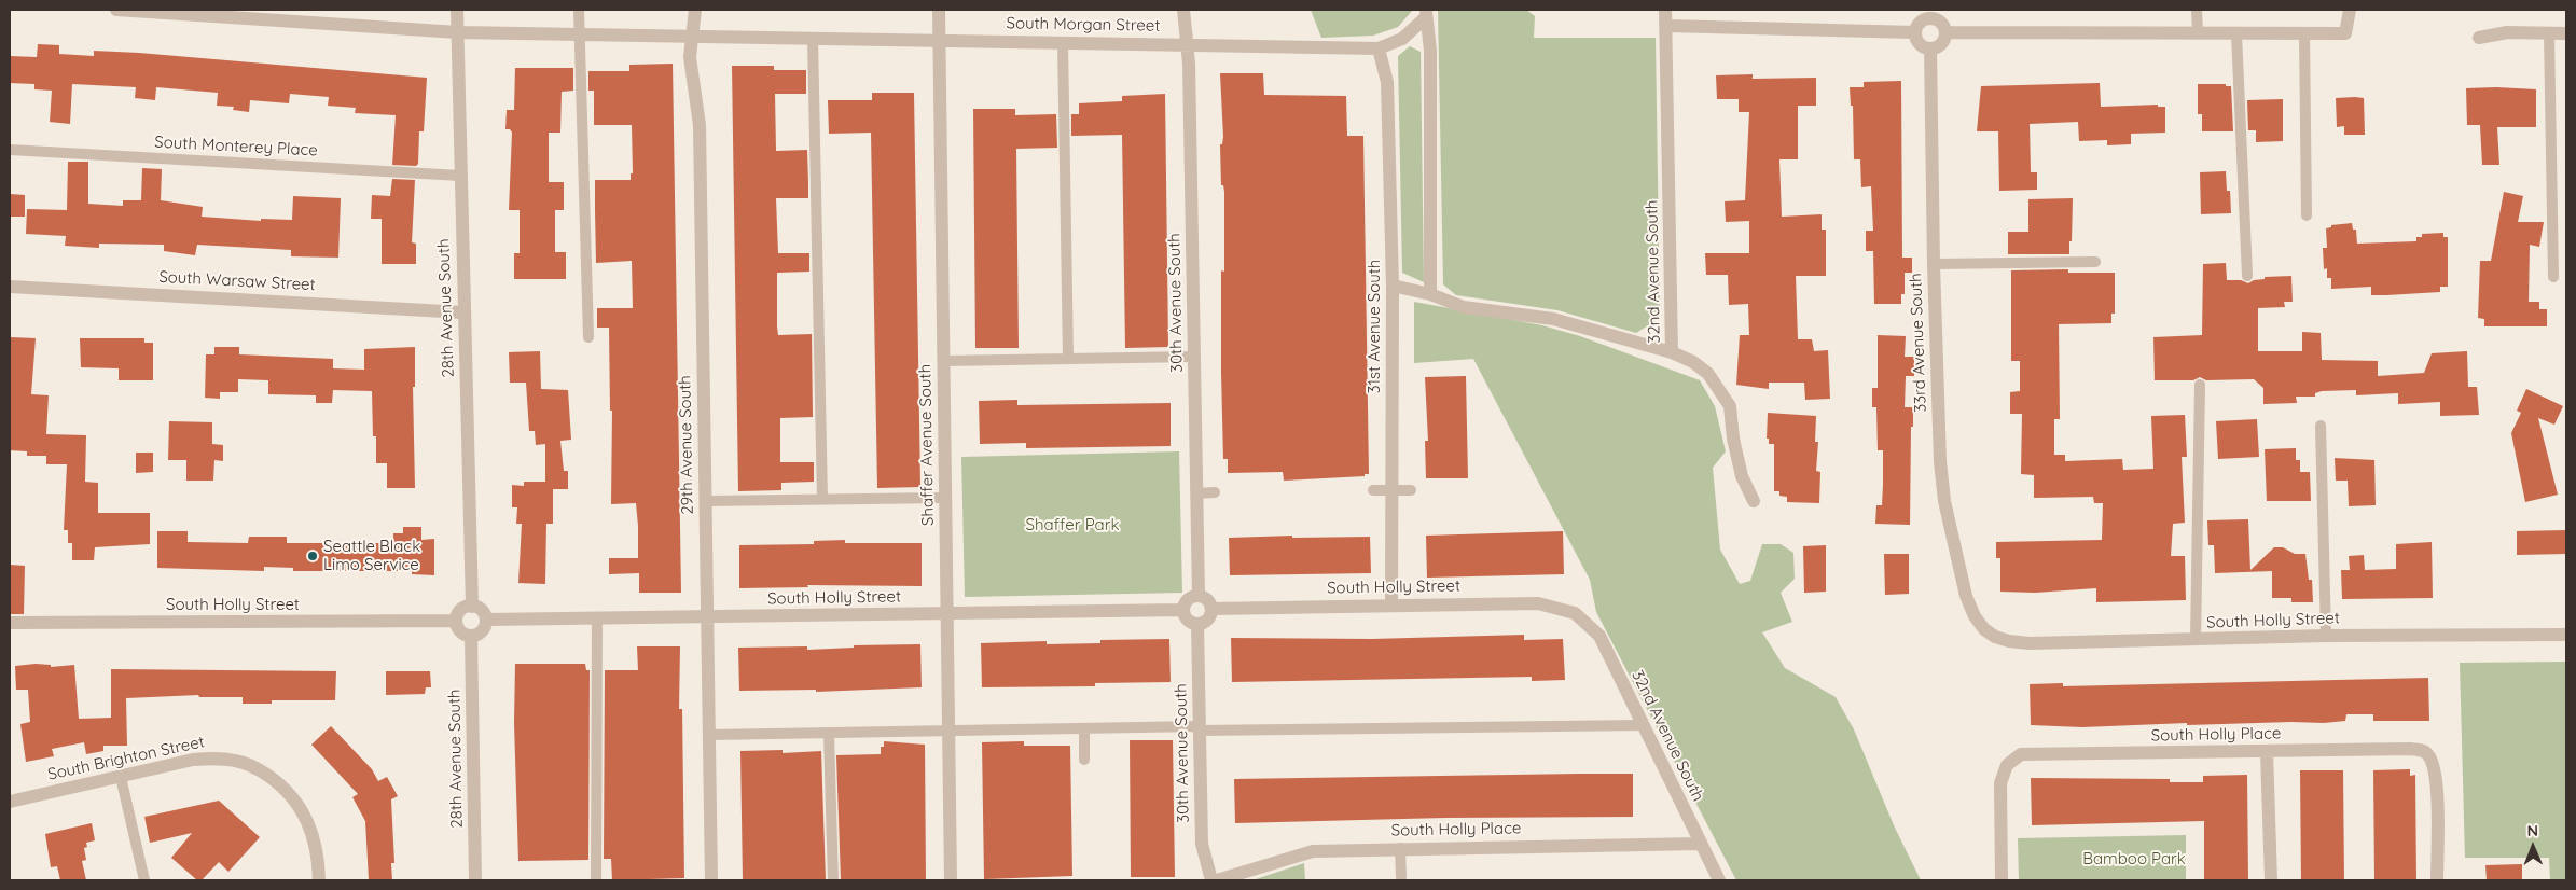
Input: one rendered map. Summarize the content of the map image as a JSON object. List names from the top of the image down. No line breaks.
{"streets":{"street":["South Morgan Street","32nd Avenue South","South Warsaw Street","30th Avenue South","28th Avenue South","31st Avenue South","33rd Avenue South","29th Avenue South","Shaffer Avenue South","South Holly Street","South Holly Place","South Brighton Street"],"lane":["South Monterey Place"]},"crossings":[["South Morgan Street","30th Avenue South"],["South Morgan Street","28th Avenue South"],["South Morgan Street","31st Avenue South"],["South Morgan Street","29th Avenue South"],["South Morgan Street","Shaffer Avenue South"],["South Monterey Place","28th Avenue South"],["32nd Avenue South","South Holly Street"],["32nd Avenue South","South Holly Place"],["South Warsaw Street","28th Avenue South"],["30th Avenue South","South Holly Street"],["28th Avenue South","South Holly Street"],["31st Avenue South","South Holly Street"],["33rd Avenue South","South Holly Street"],["29th Avenue South","South Holly Street"],["Shaffer Avenue South","South Holly Street"]],"parks":["Shaffer Park","Bamboo Park"],"places":["Seattle Black Limo Service"],"north":"top"}
